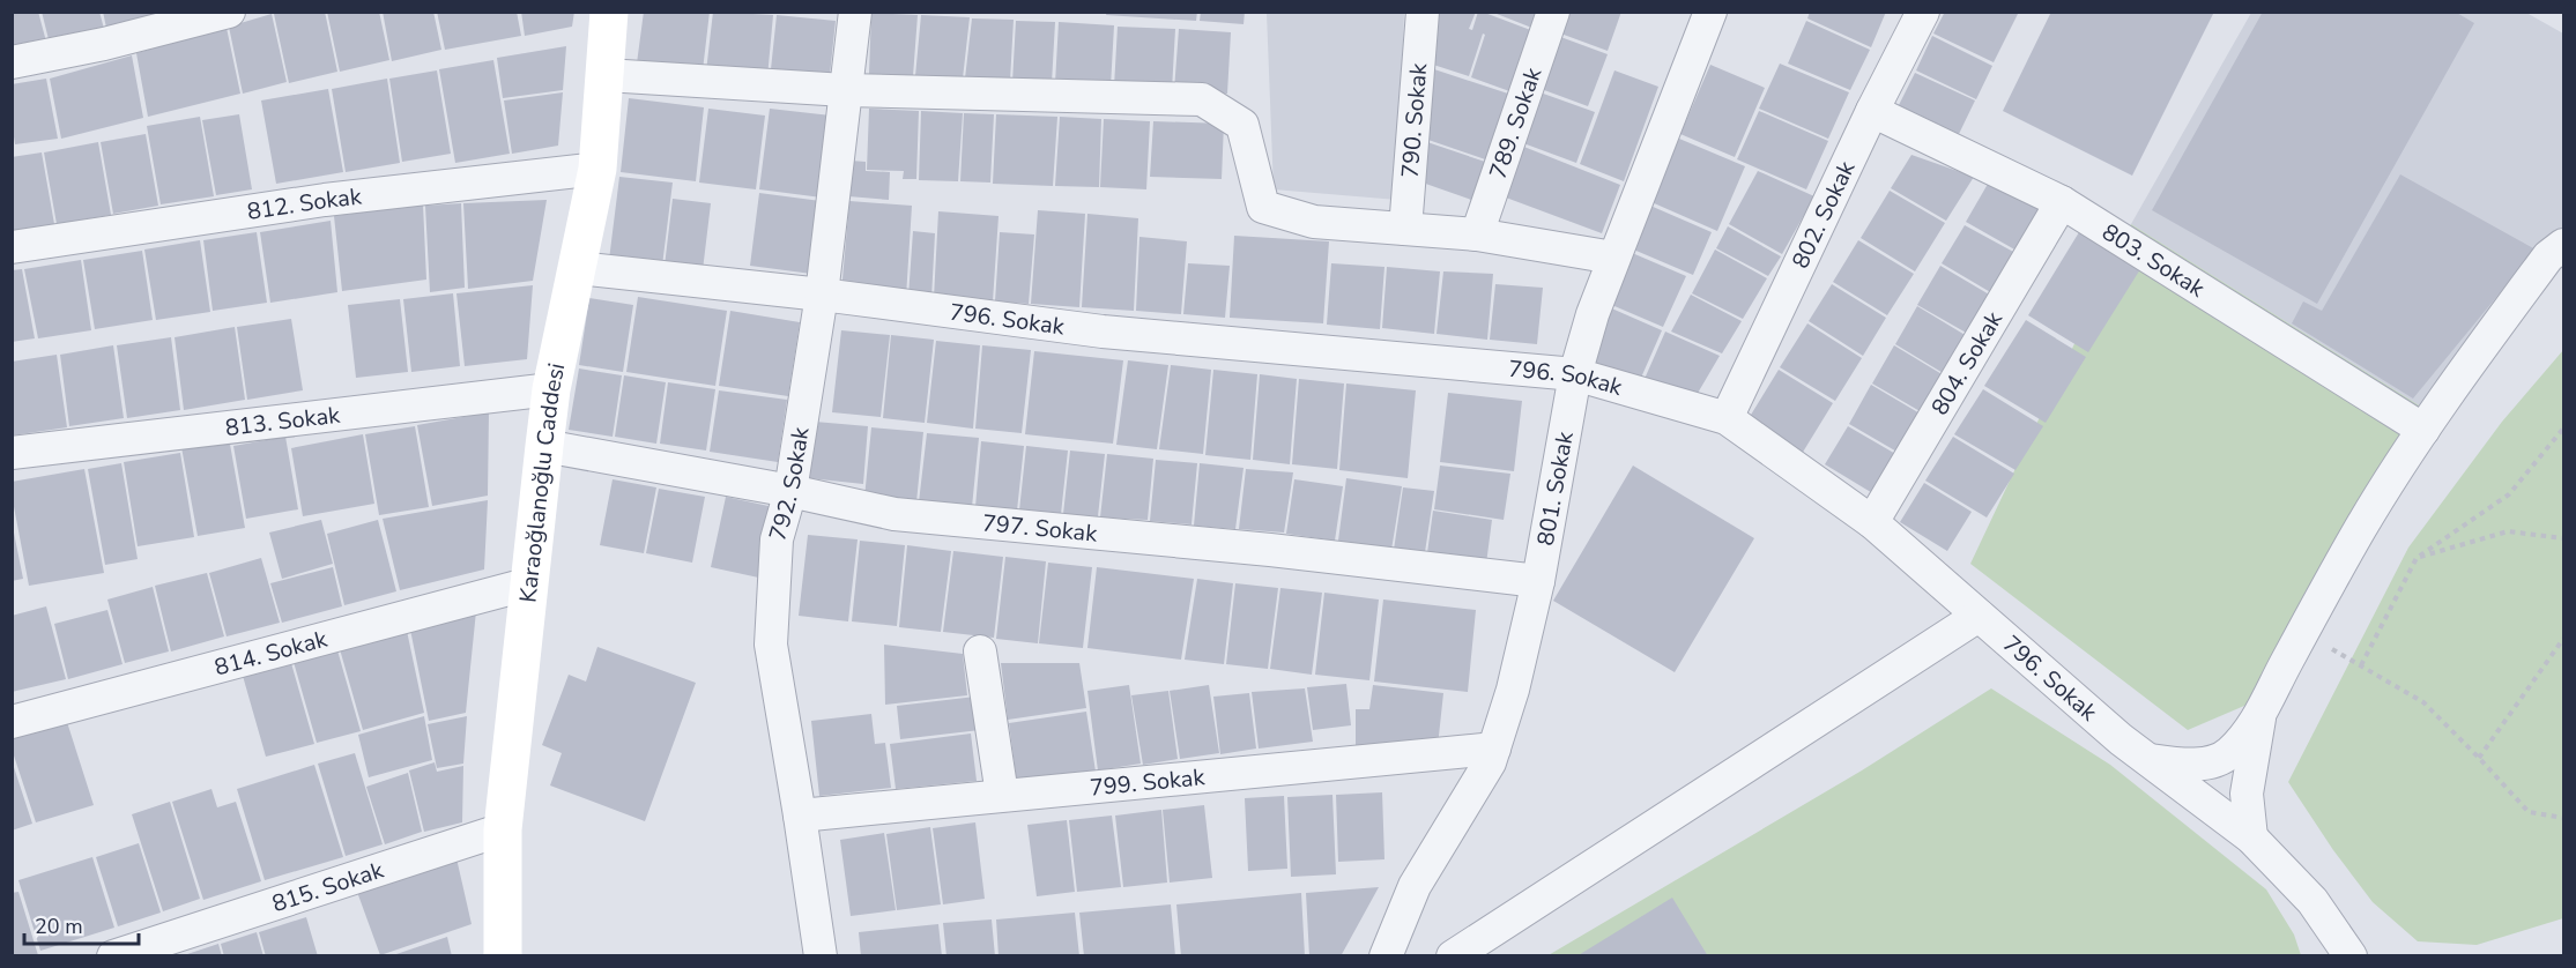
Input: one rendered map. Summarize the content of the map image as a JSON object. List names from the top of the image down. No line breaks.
{"streets":{"main road":["Karaoğlanoğlu Caddesi"],"street":["790. Sokak","789. Sokak","812. Sokak","802. Sokak","803. Sokak","796. Sokak","804. Sokak","813. Sokak","792. Sokak","801. Sokak","797. Sokak","814. Sokak","799. Sokak","815. Sokak"]},"crossings":[["812. Sokak","Karaoğlanoğlu Caddesi"],["802. Sokak","803. Sokak"],["802. Sokak","796. Sokak"],["803. Sokak","804. Sokak"],["796. Sokak","804. Sokak"],["796. Sokak","Karaoğlanoğlu Caddesi"],["796. Sokak","792. Sokak"],["796. Sokak","801. Sokak"],["813. Sokak","Karaoğlanoğlu Caddesi"],["Karaoğlanoğlu Caddesi","797. Sokak"],["Karaoğlanoğlu Caddesi","814. Sokak"],["Karaoğlanoğlu Caddesi","815. Sokak"],["792. Sokak","797. Sokak"],["792. Sokak","799. Sokak"],["801. Sokak","797. Sokak"],["801. Sokak","799. Sokak"]],"scale_bar":"20 m"}
